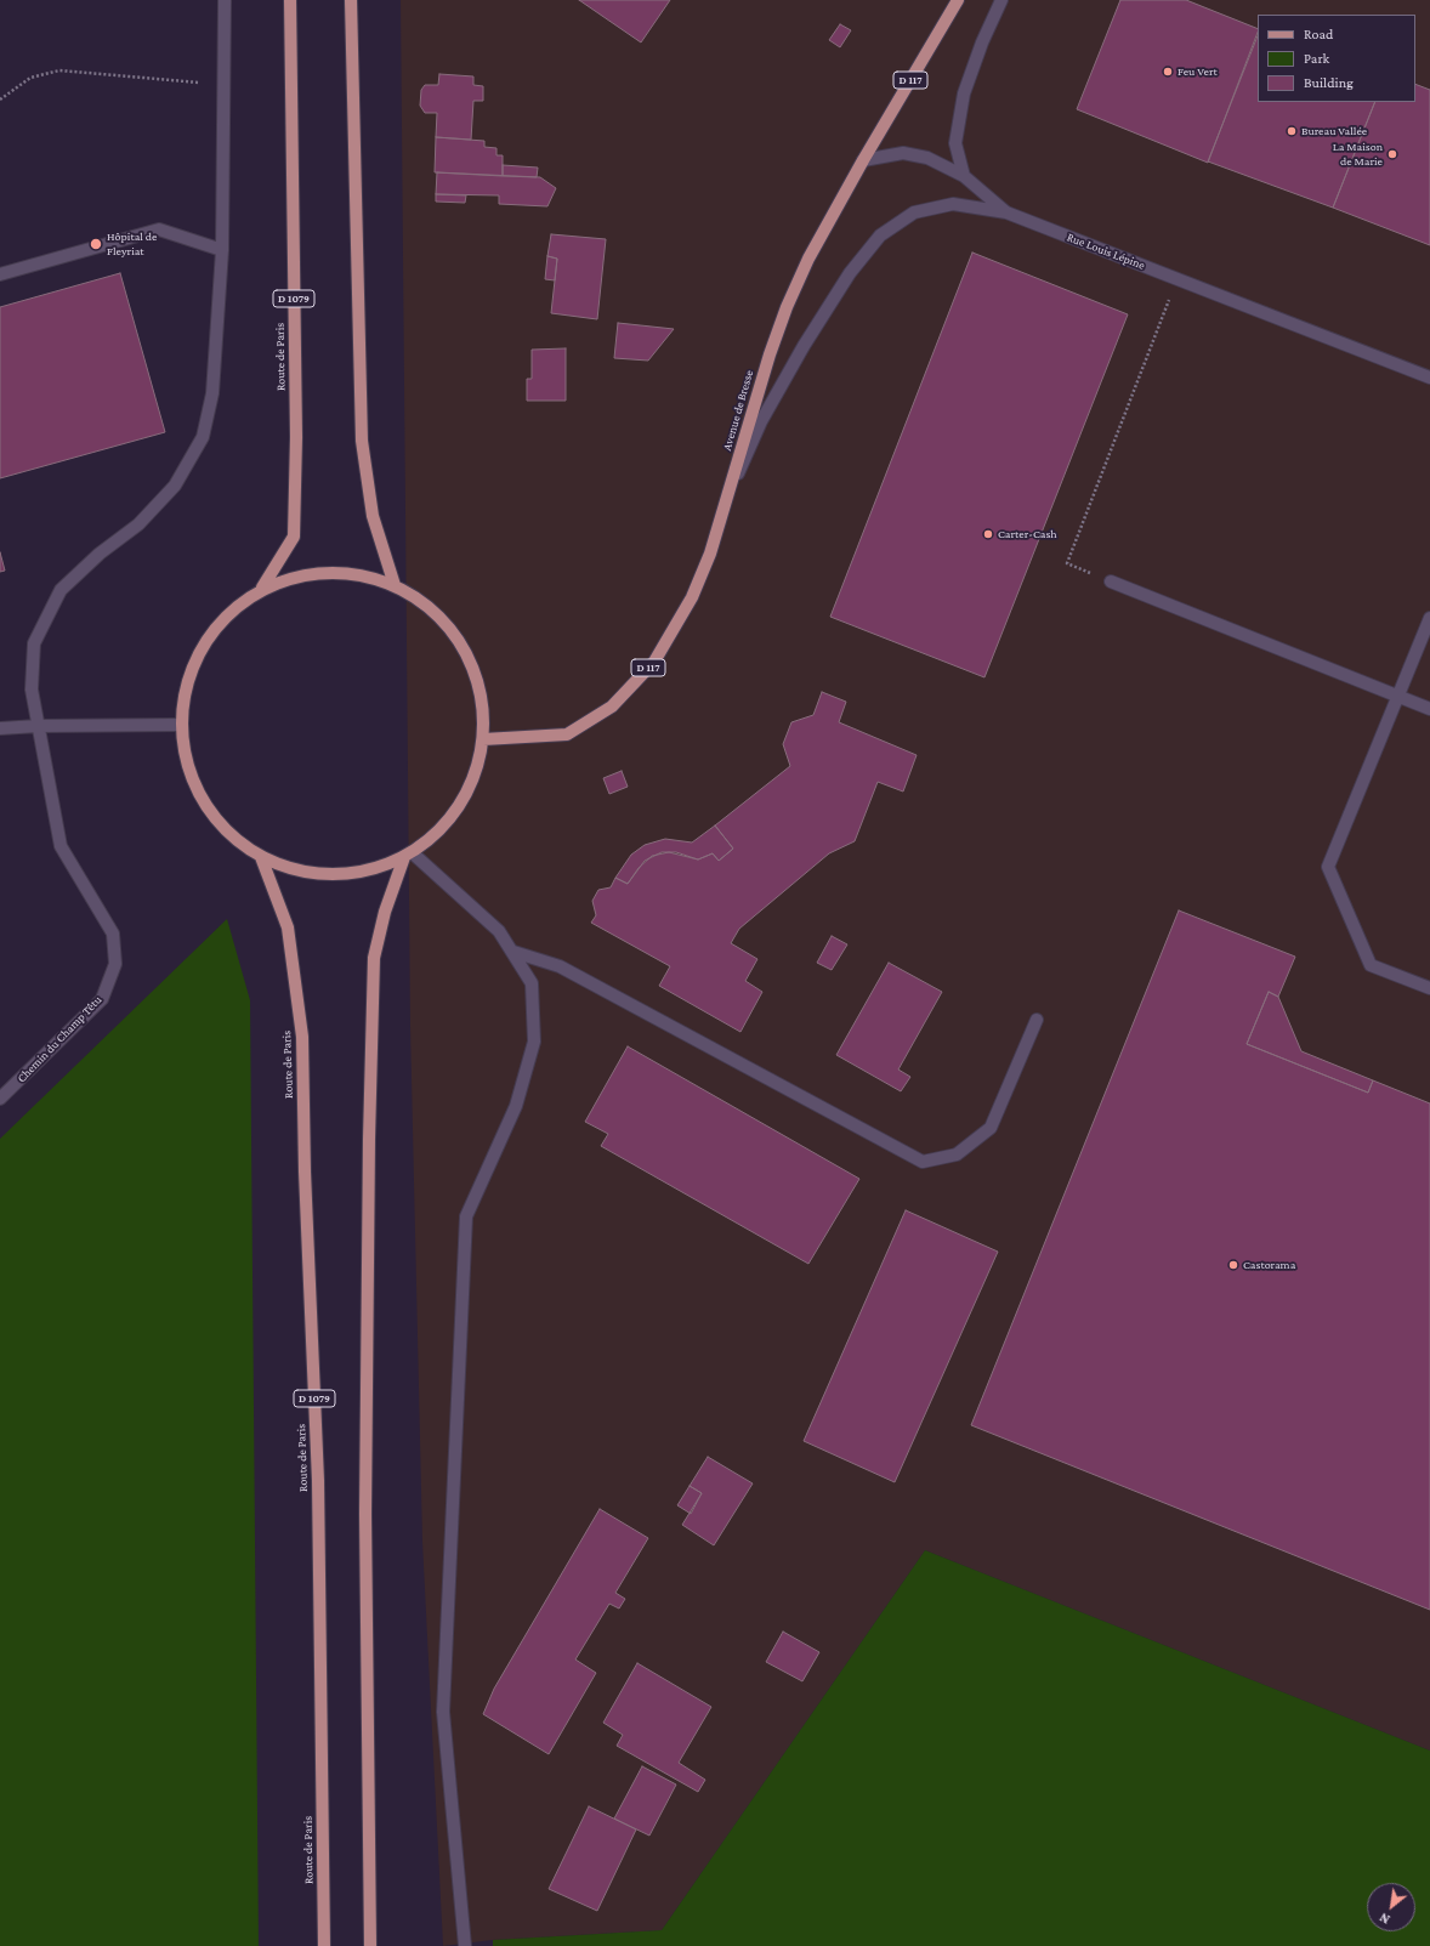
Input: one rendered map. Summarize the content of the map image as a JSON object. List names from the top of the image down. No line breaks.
{"streets":{"main road":["D 117","D 1079","Route de Paris","Avenue de Bresse"],"street":["Rue Louis Lépine","Chemin du Champ Têtu"]},"crossings":[["Rue Louis Lépine","Avenue de Bresse"]],"places":["Feu Vert","Bureau Vallée","La Maison de Marie","Hôpital de Fleyriat","Carter-Cash","Castorama"],"legend":["Road","Park","Building"],"north":"bottom left"}
